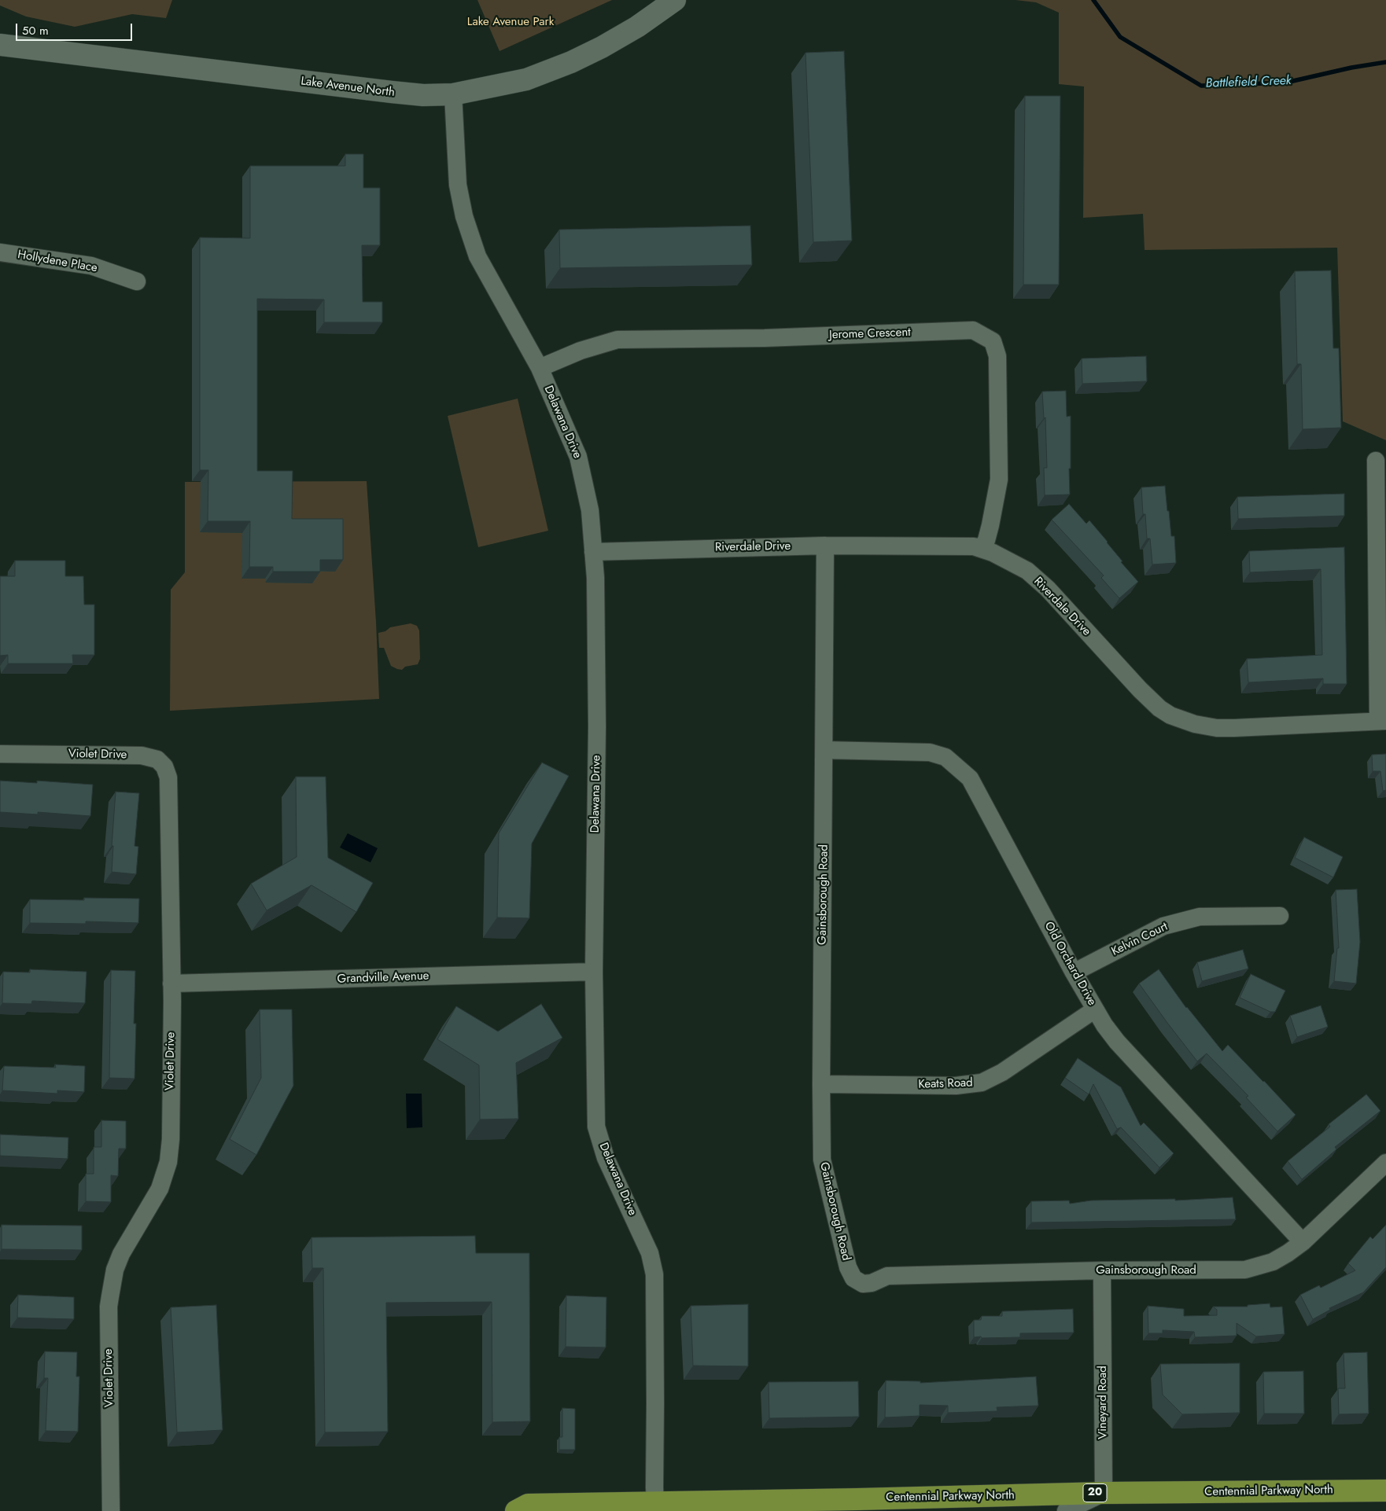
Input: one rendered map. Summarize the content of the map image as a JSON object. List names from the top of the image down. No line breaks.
{"streets":{"main road":["Centennial Parkway North","20"],"street":["Lake Avenue North","Hollydene Place","Jerome Crescent","Delawana Drive","Riverdale Drive","Violet Drive","Gainsborough Road","Kelvin Court","Old Orchard Drive","Grandville Avenue","Keats Road","Vineyard Road"]},"crossings":[["Lake Avenue North","Delawana Drive"],["Jerome Crescent","Delawana Drive"],["Jerome Crescent","Riverdale Drive"],["Delawana Drive","Riverdale Drive"],["Delawana Drive","Grandville Avenue"],["Delawana Drive","Centennial Parkway North"],["Riverdale Drive","Gainsborough Road"],["Violet Drive","Grandville Avenue"],["Gainsborough Road","Old Orchard Drive"],["Gainsborough Road","Keats Road"],["Gainsborough Road","Vineyard Road"],["Kelvin Court","Old Orchard Drive"],["Old Orchard Drive","Keats Road"],["Vineyard Road","Centennial Parkway North"]],"water":["Battlefield Creek"],"parks":["Lake Avenue Park"],"scale_bar":"50 m"}
